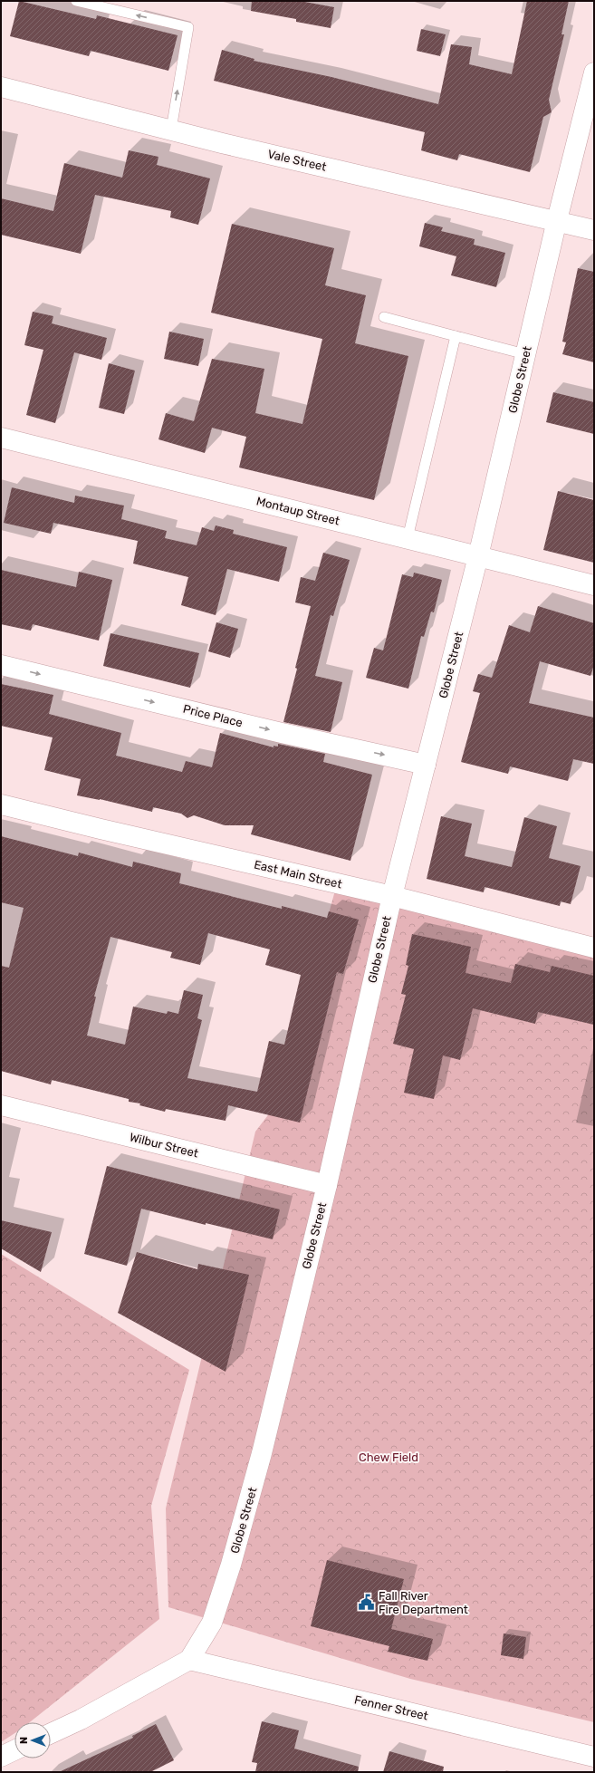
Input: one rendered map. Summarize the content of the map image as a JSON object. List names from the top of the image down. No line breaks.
{"streets":{"street":["Vale Street","Globe Street","Montaup Street","Price Place","East Main Street","Wilbur Street","Fenner Street"]},"crossings":[["Vale Street","Globe Street"],["Globe Street","Montaup Street"],["Globe Street","Price Place"],["Globe Street","East Main Street"],["Globe Street","Wilbur Street"],["Globe Street","Fenner Street"]],"one_way":["Price Place"],"parks":["Chew Field"],"places":{"public building":["Fall River Fire Department"]},"north":"left"}
